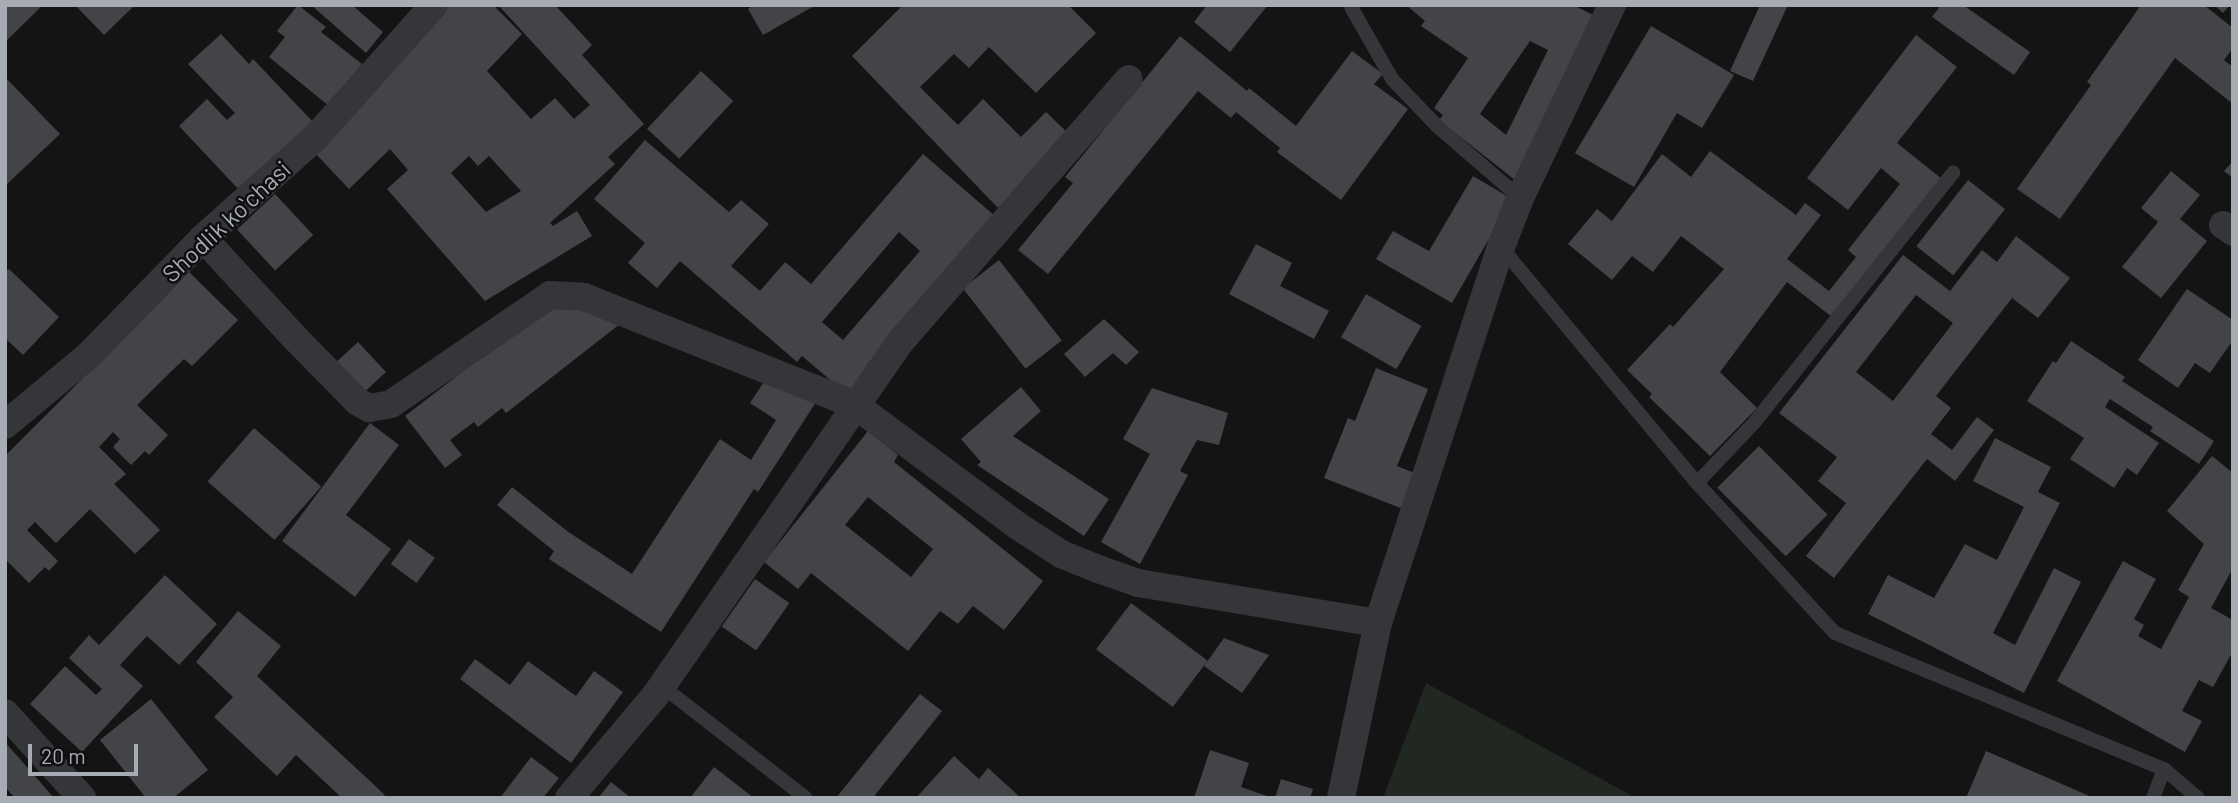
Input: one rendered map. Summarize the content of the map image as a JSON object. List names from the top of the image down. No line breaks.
{"streets":{"street":["Shodlik koʻchasi"]},"scale_bar":"20 m"}
